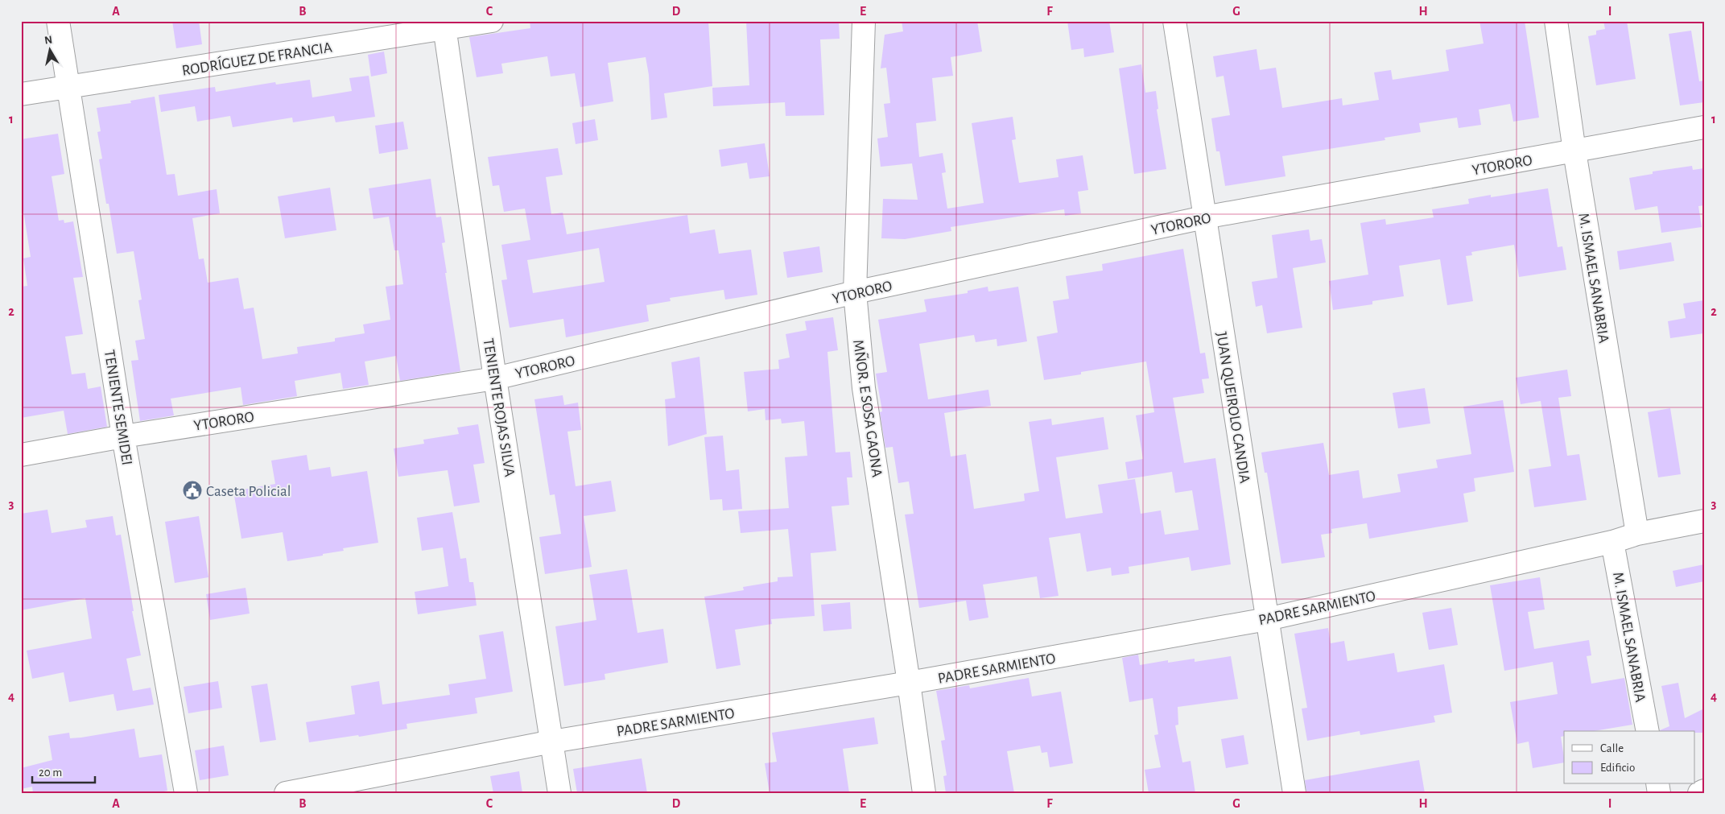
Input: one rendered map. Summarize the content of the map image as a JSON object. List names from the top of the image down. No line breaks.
{"streets":{"street":["RODRÍGUEZ DE FRANCIA","YTORORO","M. ISMAEL SANABRIA","TENIENTE SEMIDEI","TENIENTE ROJAS SILVA","JUAN QUEIROLO CANDIA","MÑOR. E SOSA GAONA","PADRE SARMIENTO"]},"crossings":[["RODRÍGUEZ DE FRANCIA","TENIENTE SEMIDEI"],["RODRÍGUEZ DE FRANCIA","TENIENTE ROJAS SILVA"],["YTORORO","M. ISMAEL SANABRIA"],["YTORORO","TENIENTE SEMIDEI"],["YTORORO","TENIENTE ROJAS SILVA"],["YTORORO","JUAN QUEIROLO CANDIA"],["YTORORO","MÑOR. E SOSA GAONA"],["M. ISMAEL SANABRIA","PADRE SARMIENTO"],["TENIENTE ROJAS SILVA","PADRE SARMIENTO"],["JUAN QUEIROLO CANDIA","PADRE SARMIENTO"],["MÑOR. E SOSA GAONA","PADRE SARMIENTO"]],"places":{"public building":["Caseta Policial"]},"legend":["Calle","Edificio"],"scale_bar":"20 m","north":"top","grid":{"columns":["A","B","C","D","E","F","G","H","I"],"rows":["1","2","3","4"]}}
